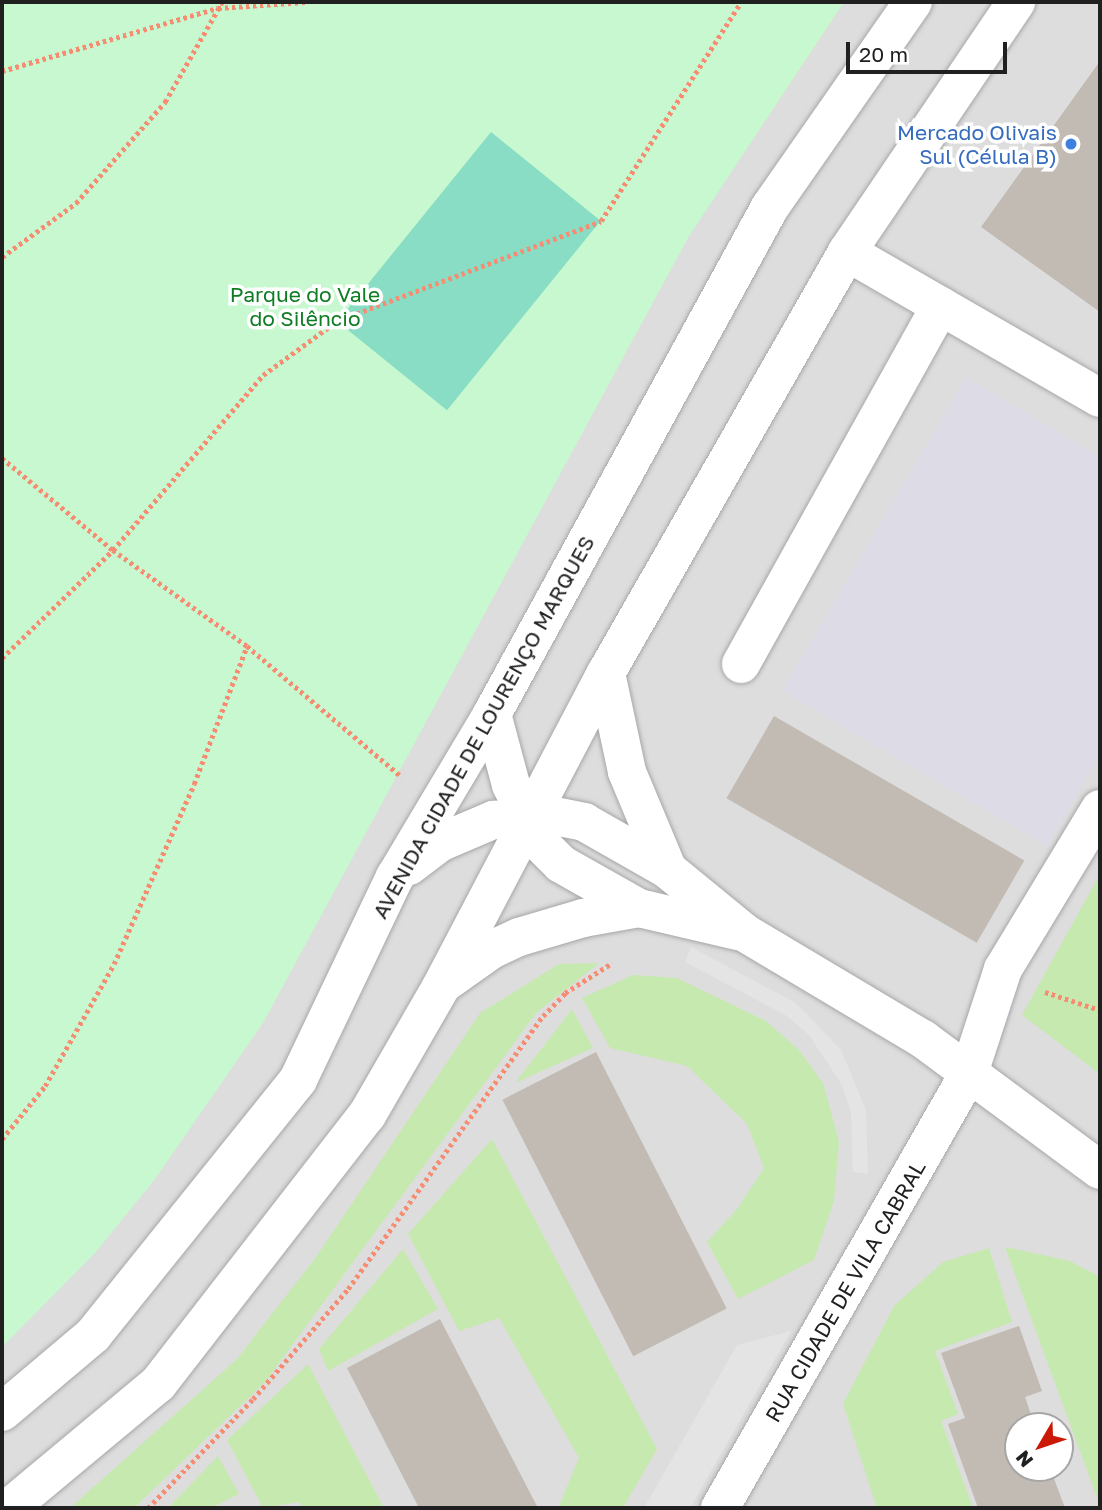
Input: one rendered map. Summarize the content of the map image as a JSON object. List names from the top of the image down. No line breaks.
{"streets":{"street":["AVENIDA CIDADE DE LOURENÇO MARQUES","RUA CIDADE DE VILA CABRAL"]},"parks":["Parque do Vale do Silêncio"],"places":["Mercado Olivais Sul (Célula B)"],"scale_bar":"20 m","north":"bottom left"}
